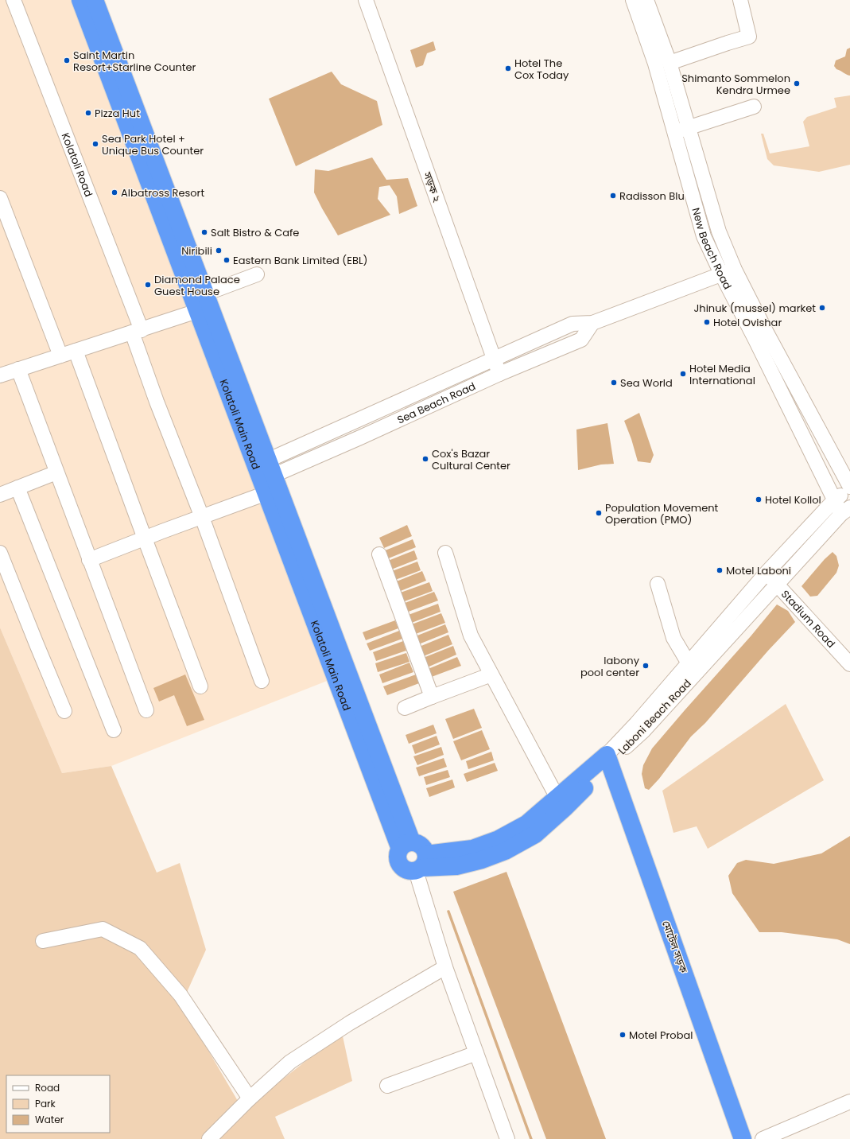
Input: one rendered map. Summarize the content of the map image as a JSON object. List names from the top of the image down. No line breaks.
{"streets":{"highway":["Kolatoli Main Road","Laboni Beach Road","মোটেল সড়ক"],"street":["Kolatoli Road","সড়ক ২","New Beach Road","Sea Beach Road","Stadium Road"]},"crossings":[["সড়ক ২","Sea Beach Road"],["New Beach Road","Sea Beach Road"],["New Beach Road","Laboni Beach Road"],["Sea Beach Road","Kolatoli Main Road"],["Kolatoli Main Road","Laboni Beach Road"],["Stadium Road","Laboni Beach Road"],["Laboni Beach Road","মোটেল সড়ক"]],"places":["Saint Martin Resort+Starline Counter","Hotel The Cox Today","Shimanto Sommelon Kendra Urmee","Pizza Hut","Sea Park Hotel + Unique Bus Counter","Albatross Resort","Radisson Blu","Salt Bistro & Cafe","Niribili","Eastern Bank Limited (EBL)","Diamond Palace Guest House","Jhinuk (mussel) market","Hotel Ovishar","Hotel Media International","Sea World","Cox's Bazar Cultural Center","Hotel Kollol","Population Movement Operation (PMO)","Motel Laboni","labony pool center","Motel Probal"],"legend":["Road","Park","Water"]}
